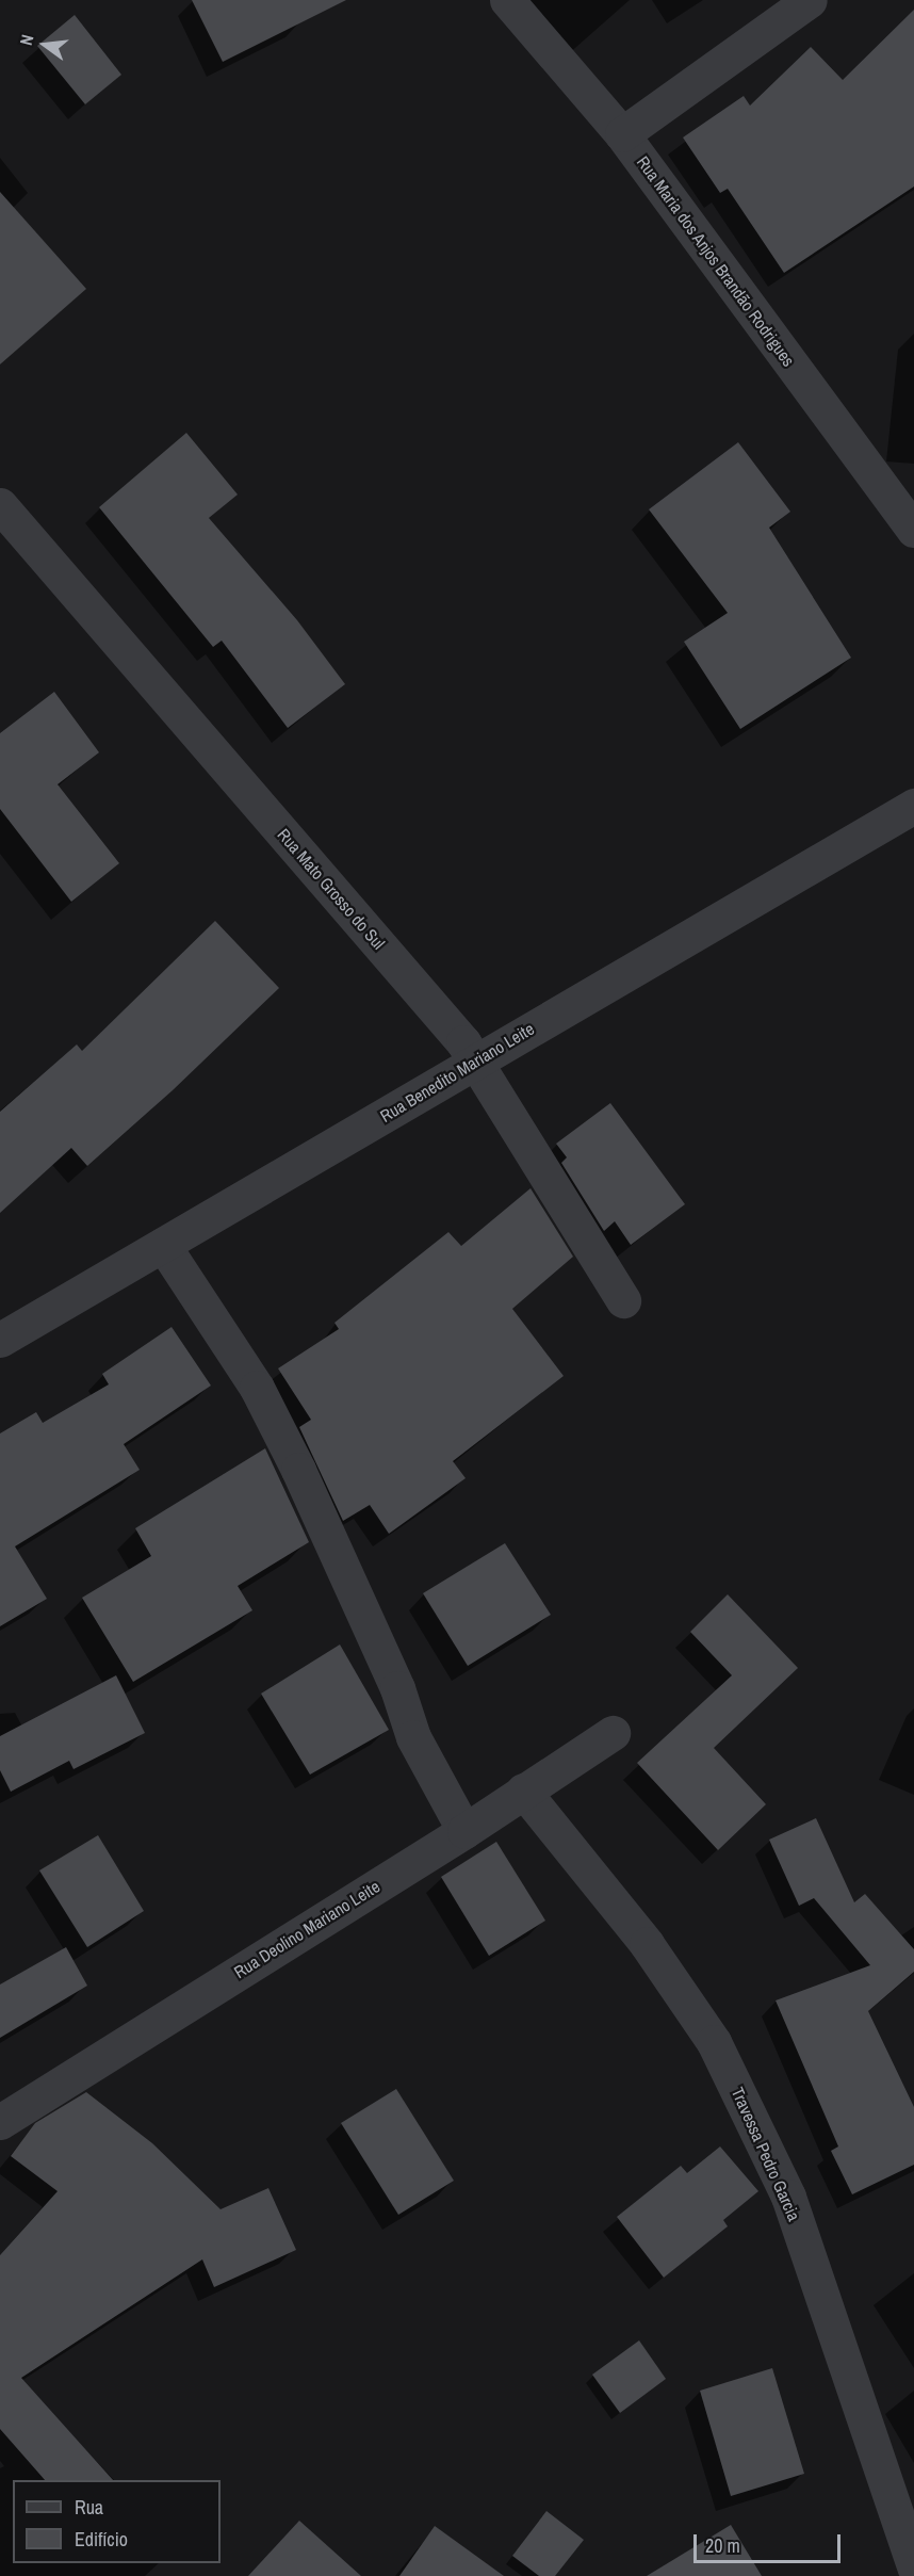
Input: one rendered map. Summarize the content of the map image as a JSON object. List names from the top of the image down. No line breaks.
{"streets":{"street":["Rua Maria dos Anjos Brandão Rodrigues","Rua Mato Grosso do Sul","Rua Benedito Mariano Leite","Rua Deolino Mariano Leite","Travessa Pedro Garcia"]},"crossings":[["Rua Mato Grosso do Sul","Rua Benedito Mariano Leite"],["Rua Deolino Mariano Leite","Travessa Pedro Garcia"]],"legend":["Rua","Edifício"],"scale_bar":"20 m","north":"left"}
